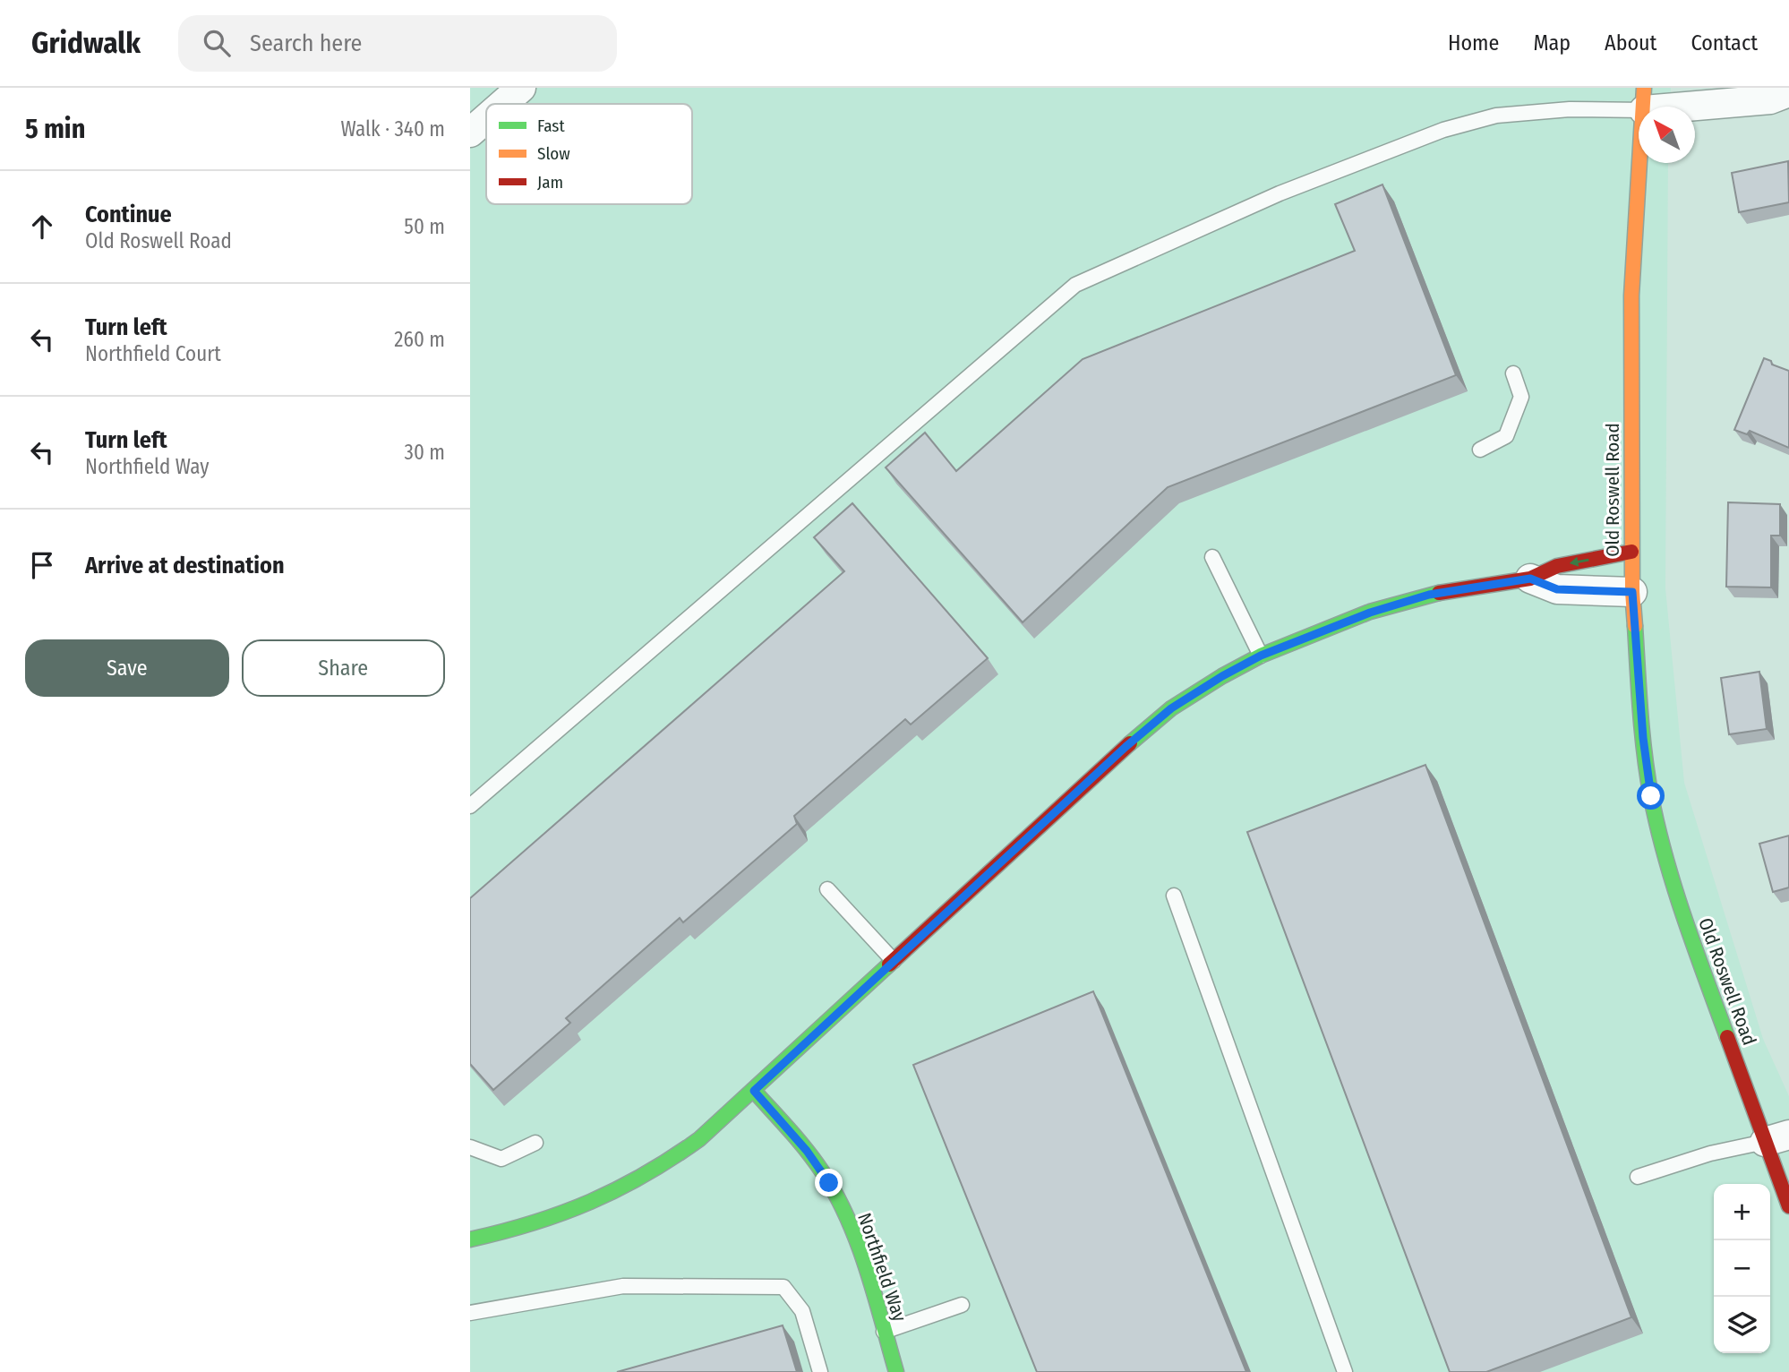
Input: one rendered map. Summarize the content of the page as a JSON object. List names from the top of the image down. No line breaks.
{"streets":{"street":["Old Roswell Road","Northfield Way"]},"legend":["Fast","Slow","Jam"],"north":"top left","page":{"header":"Gridwalk","search":"Search here","nav":["Home","Map","About","Contact"],"heading":["5 min","Walk · 340 m"],"list":[["Continue","Old Roswell Road","50 m"],["Turn left","Northfield Court","260 m"],["Turn left","Northfield Way","30 m"],"Arrive at destination"],"buttons":["Save","Share"],"map_buttons":["+","−"]}}
